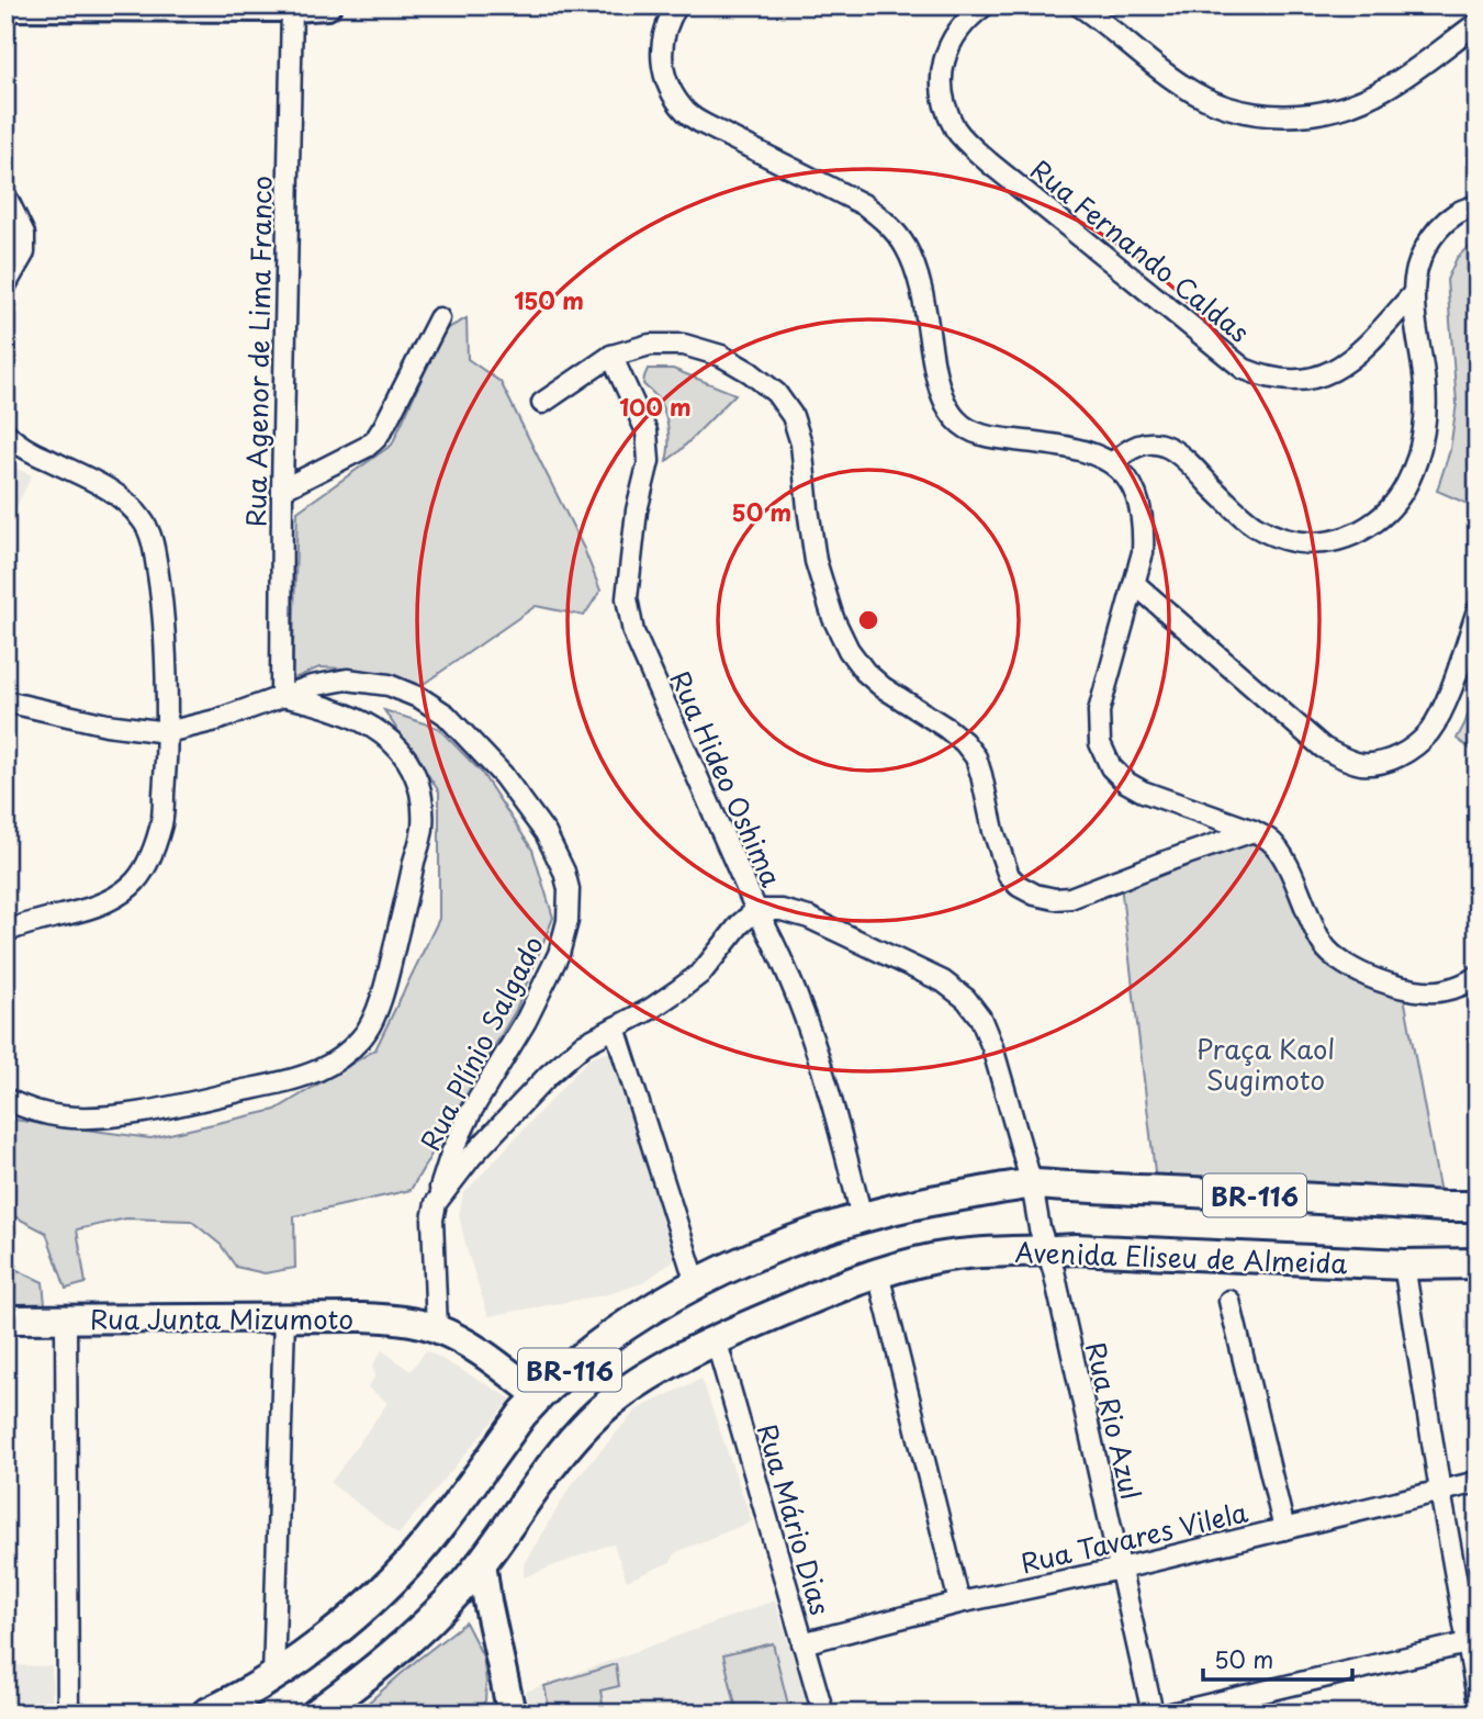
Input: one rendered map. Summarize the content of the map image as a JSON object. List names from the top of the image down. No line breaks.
{"streets":{"main road":["BR-116","Avenida Eliseu de Almeida"],"street":["Rua Fernando Caldas","Rua Agenor de Lima Franco","Rua Hideo Oshima","Rua Plínio Salgado","Rua Junta Mizumoto","Rua Rio Azul","Rua Mário Dias","Rua Tavares Vilela"]},"crossings":[["Rua Agenor de Lima Franco","Rua Plínio Salgado"],["Rua Hideo Oshima","BR-116"],["Rua Hideo Oshima","Rua Rio Azul"],["Rua Plínio Salgado","Rua Junta Mizumoto"],["BR-116","Rua Junta Mizumoto"],["BR-116","Rua Rio Azul"],["Avenida Eliseu de Almeida","Rua Rio Azul"],["Avenida Eliseu de Almeida","Rua Mário Dias"],["Rua Rio Azul","Rua Tavares Vilela"],["Rua Mário Dias","Rua Tavares Vilela"]],"parks":["Praça Kaol Sugimoto"],"scale_bar":"50 m","rings":["150 m","100 m","50 m"]}
